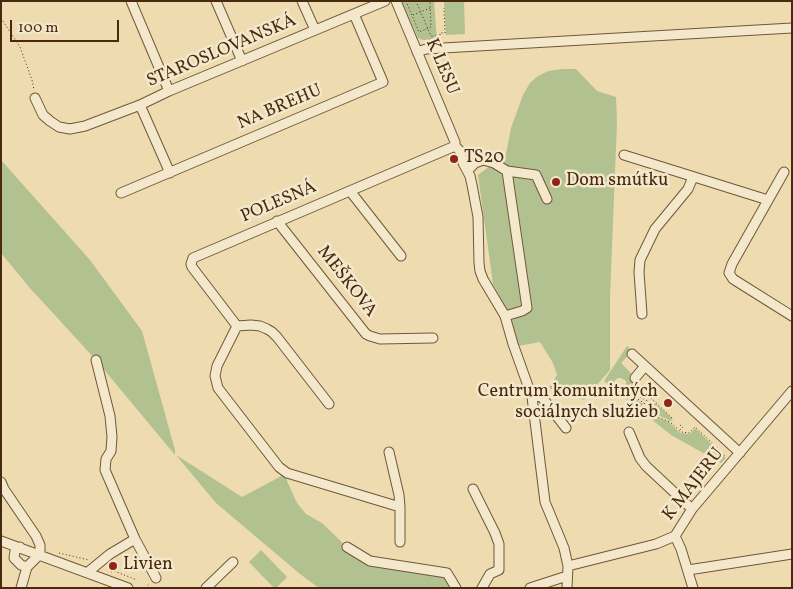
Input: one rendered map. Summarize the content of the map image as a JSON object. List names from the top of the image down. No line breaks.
{"streets":{"street":["STAROSLOVANSKÁ","K LESU","NA BREHU","POLESNÁ","MEŠKOVA","K MAJERU"]},"crossings":[["STAROSLOVANSKÁ","NA BREHU"],["K LESU","POLESNÁ"],["K LESU","K MAJERU"],["POLESNÁ","MEŠKOVA"]],"places":["TS20","Dom smútku","Centrum komunitných sociálnych služieb","Livien"],"scale_bar":"100 m"}
